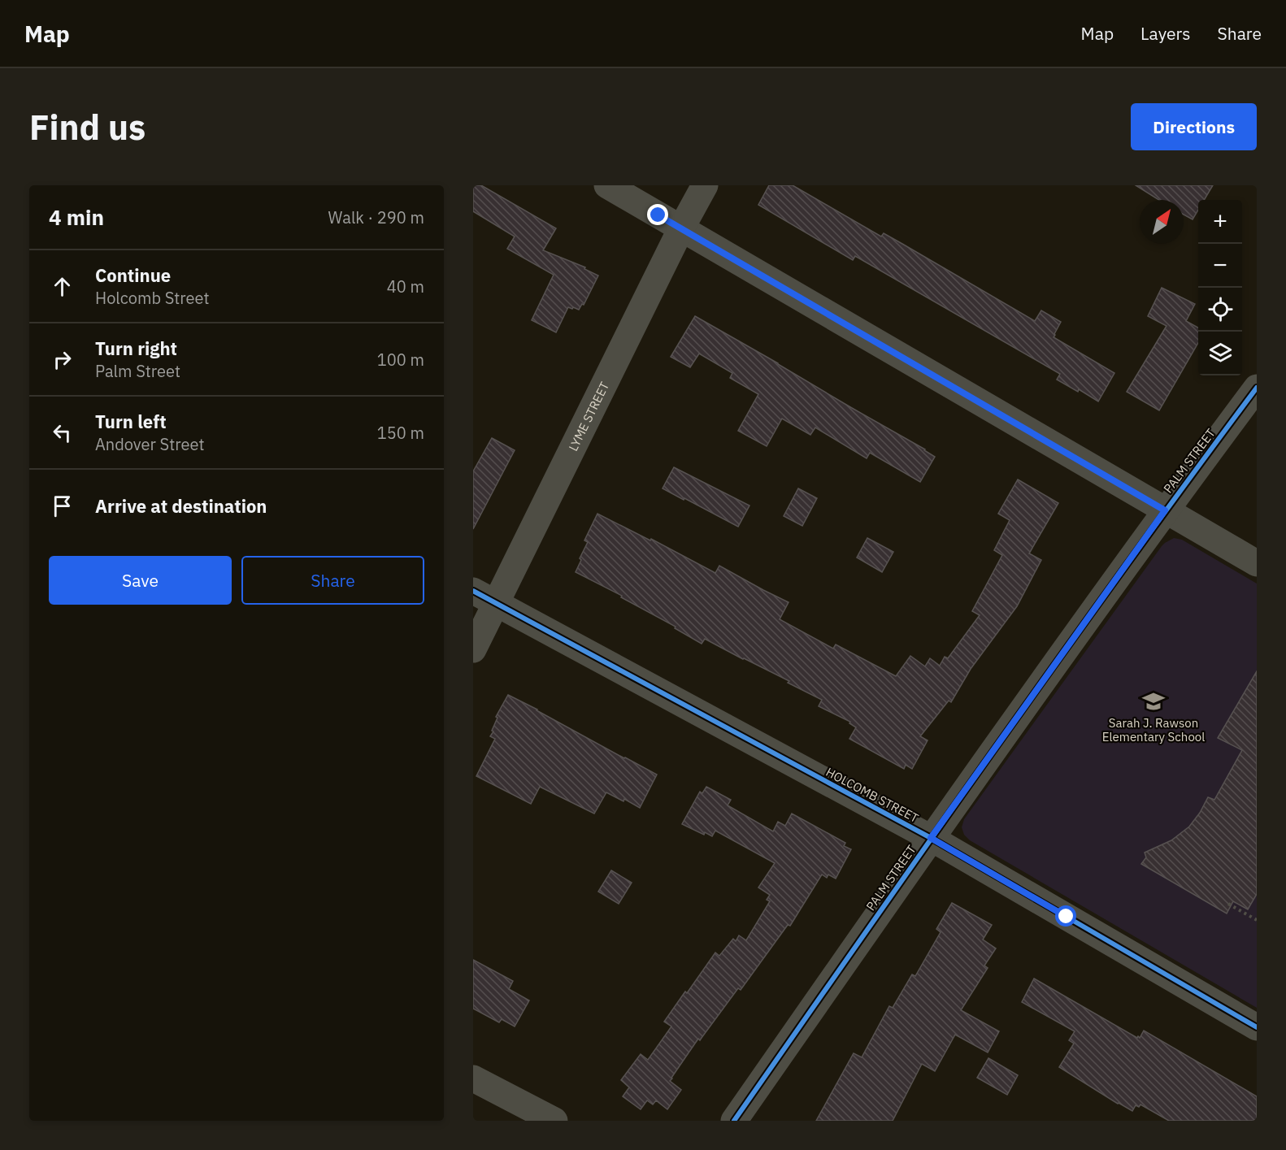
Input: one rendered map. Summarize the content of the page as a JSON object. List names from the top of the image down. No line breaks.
{"streets":{"street":["LYME STREET","PALM STREET","HOLCOMB STREET"]},"crossings":[["LYME STREET","HOLCOMB STREET"],["PALM STREET","HOLCOMB STREET"]],"places":{"school or university":["Sarah J. Rawson Elementary School"]},"north":"top right","page":{"header":"Map","nav":["Map","Layers","Share"],"buttons":["Directions",["Save","Share"]],"title":"Find us","heading":["4 min","Walk · 290 m"],"map_buttons":["+","−"],"list":[["Continue","Holcomb Street","40 m"],["Turn right","Palm Street","100 m"],["Turn left","Andover Street","150 m"],"Arrive at destination"]}}
